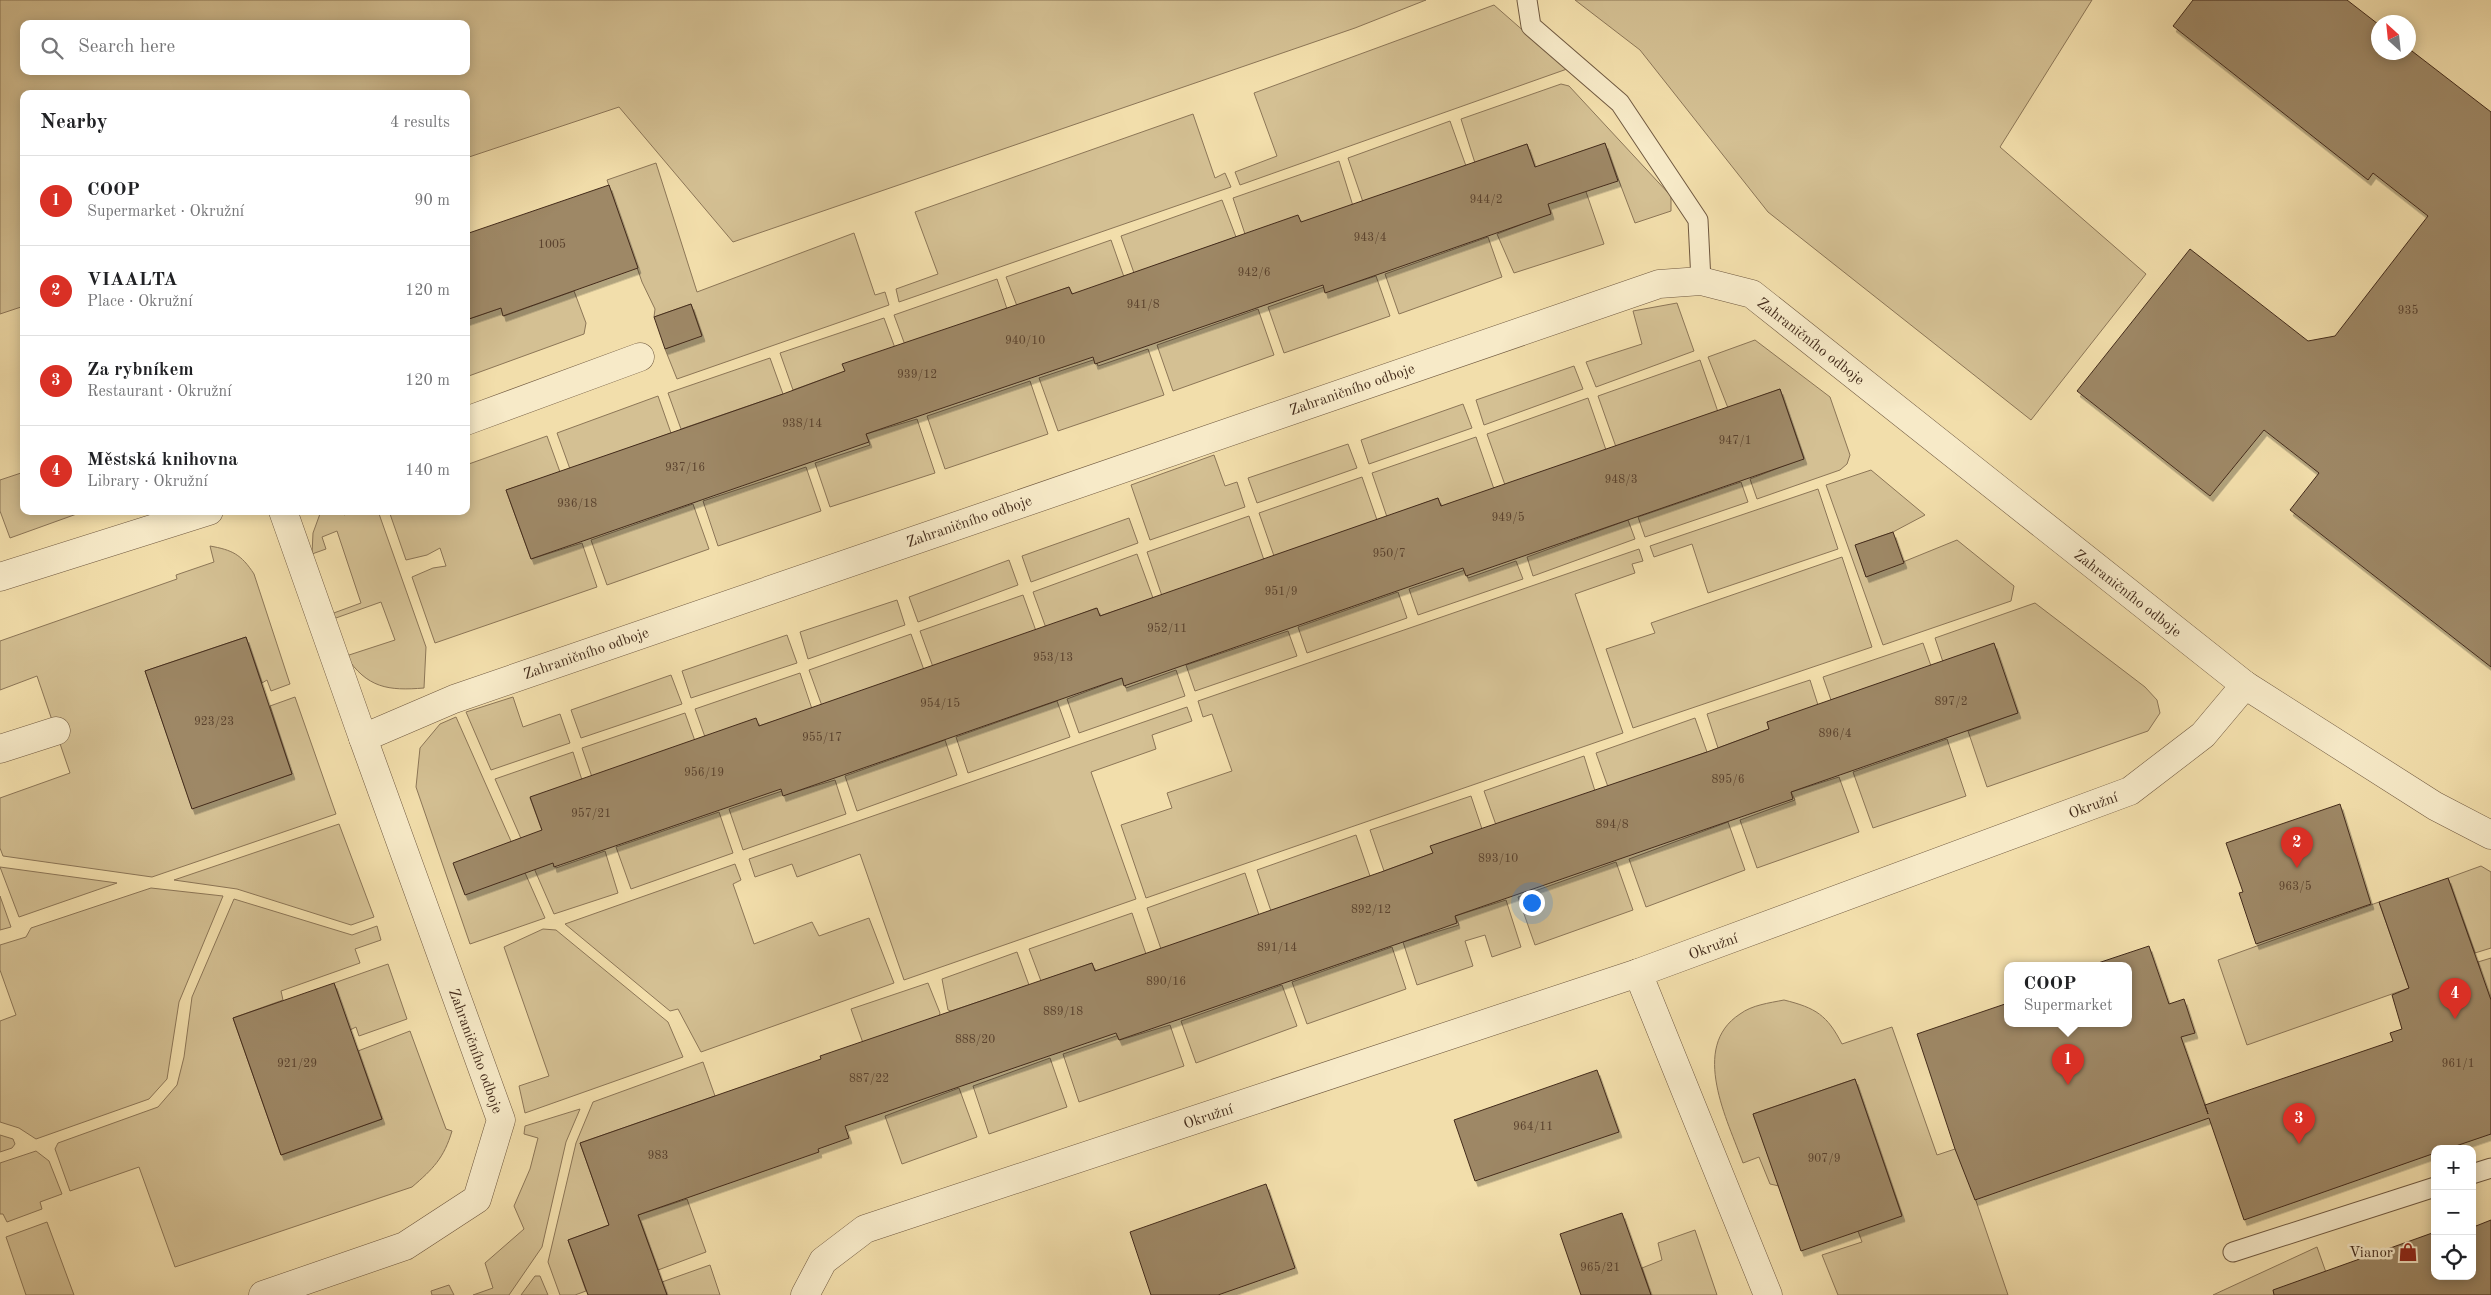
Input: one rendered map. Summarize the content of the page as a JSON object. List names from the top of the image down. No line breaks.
{"streets":{"street":["Zahraničního odboje","Okružní"]},"crossings":[["Zahraničního odboje","Okružní"]],"places":{"shop":["Vianor"]},"house_numbers":["944/2","943/4","1005","942/6","941/8","935","940/10","939/12","938/14","947/1","937/16","948/3","936/18","949/5","950/7","951/9","952/11","953/13","897/2","954/15","923/23","896/4","955/17","956/19","895/6","957/21","894/8","893/10","963/5","892/12","891/14","890/16","889/18","888/20","921/29","961/1","887/22","964/11","983","907/9","965/21"],"north":"top left","page":{"search":"Search here","heading":["Nearby","4 results"],"list":[{"mark":"1","name":"COOP","note":"Supermarket · Okružní","value":"90 m"},{"mark":"2","name":"VIAALTA","note":"Place · Okružní","value":"120 m"},{"mark":"3","name":"Za rybníkem","note":"Restaurant · Okružní","value":"120 m"},{"mark":"4","name":"Městská knihovna","note":"Library · Okružní","value":"140 m"}],"pins":["2","4","1","3"],"popup":["COOP","Supermarket"],"map_buttons":["+","−"]}}
